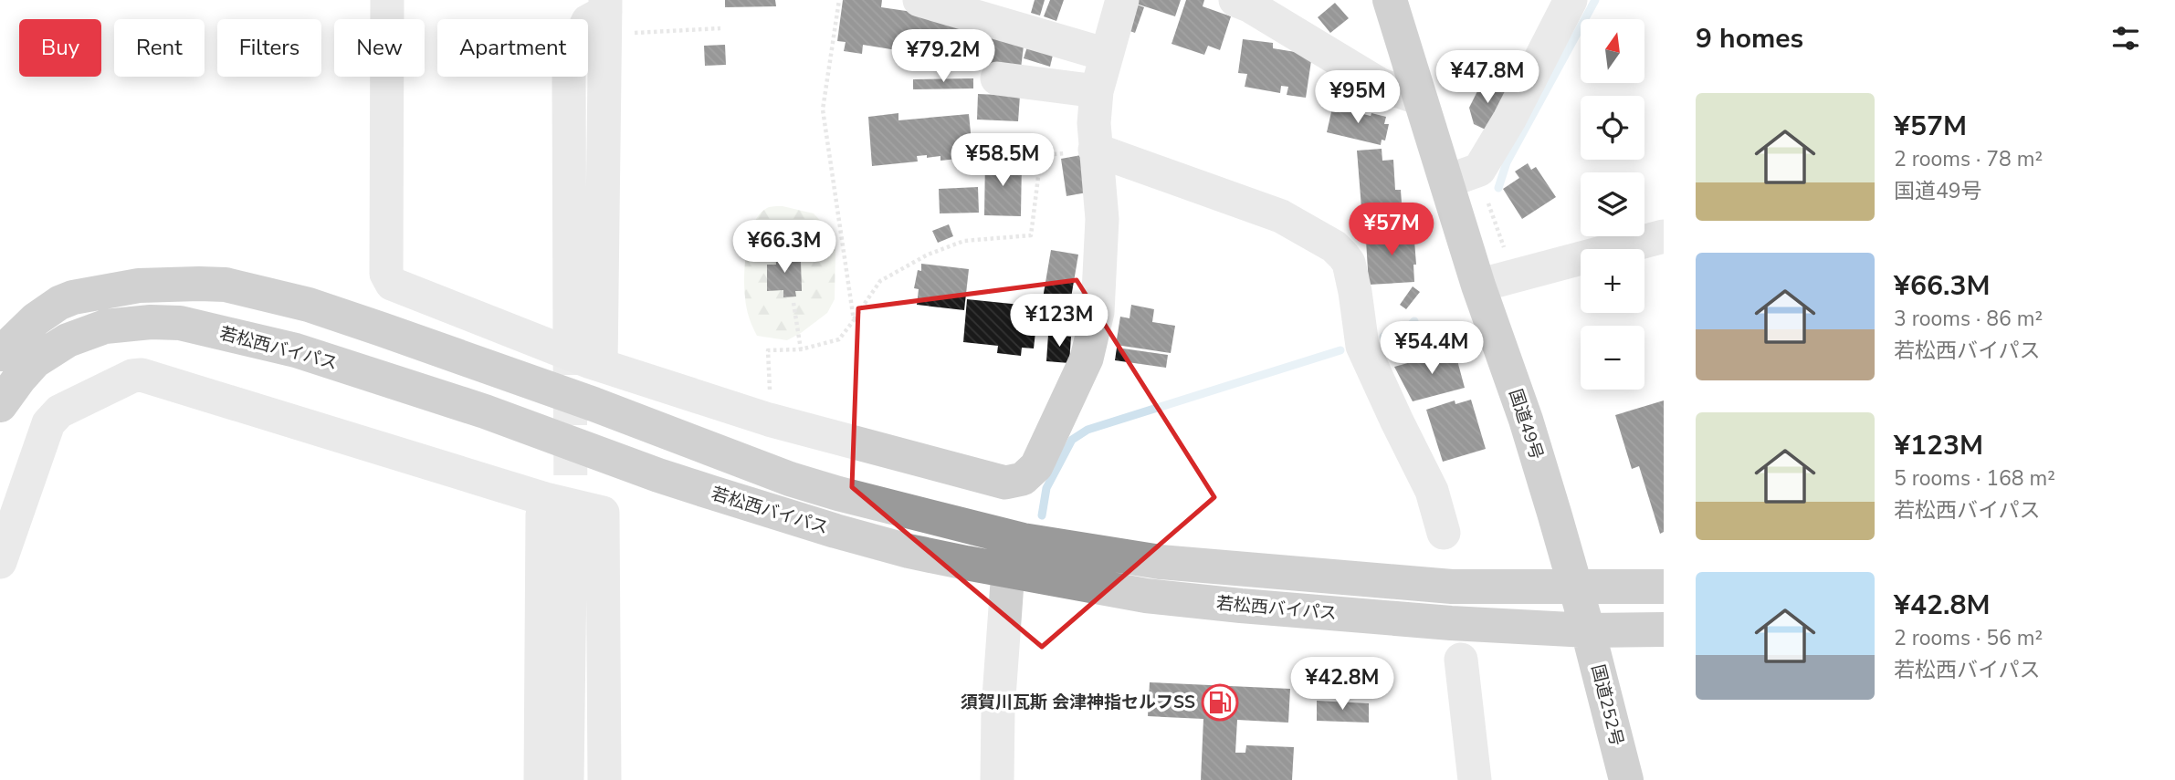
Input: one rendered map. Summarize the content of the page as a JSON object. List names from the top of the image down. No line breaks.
{"streets":{"highway":["若松西バイパス","国道49号","国道252号"]},"crossings":[["若松西バイパス","国道49号"],["若松西バイパス","国道252号"],["国道49号","国道252号"]],"places":{"fuel station":["須賀川瓦斯 会津神指セルフSS"]},"north":"top","page":{"heading":"9 homes","map_buttons":["+","−"],"chip":["Buy","Rent","Filters","New","Apartment"],"price":["¥79.2M","¥47.8M","¥95M","¥58.5M","¥57M","¥66.3M","¥123M","¥54.4M","¥42.8M"],"list":[{"name":"¥57M","note":"2 rooms · 78 m² · 国道49号"},{"name":"¥66.3M","note":"3 rooms · 86 m² · 若松西バイパス"},{"name":"¥123M","note":"5 rooms · 168 m² · 若松西バイパス"},{"name":"¥42.8M","note":"2 rooms · 56 m² · 若松西バイパス"}]}}
